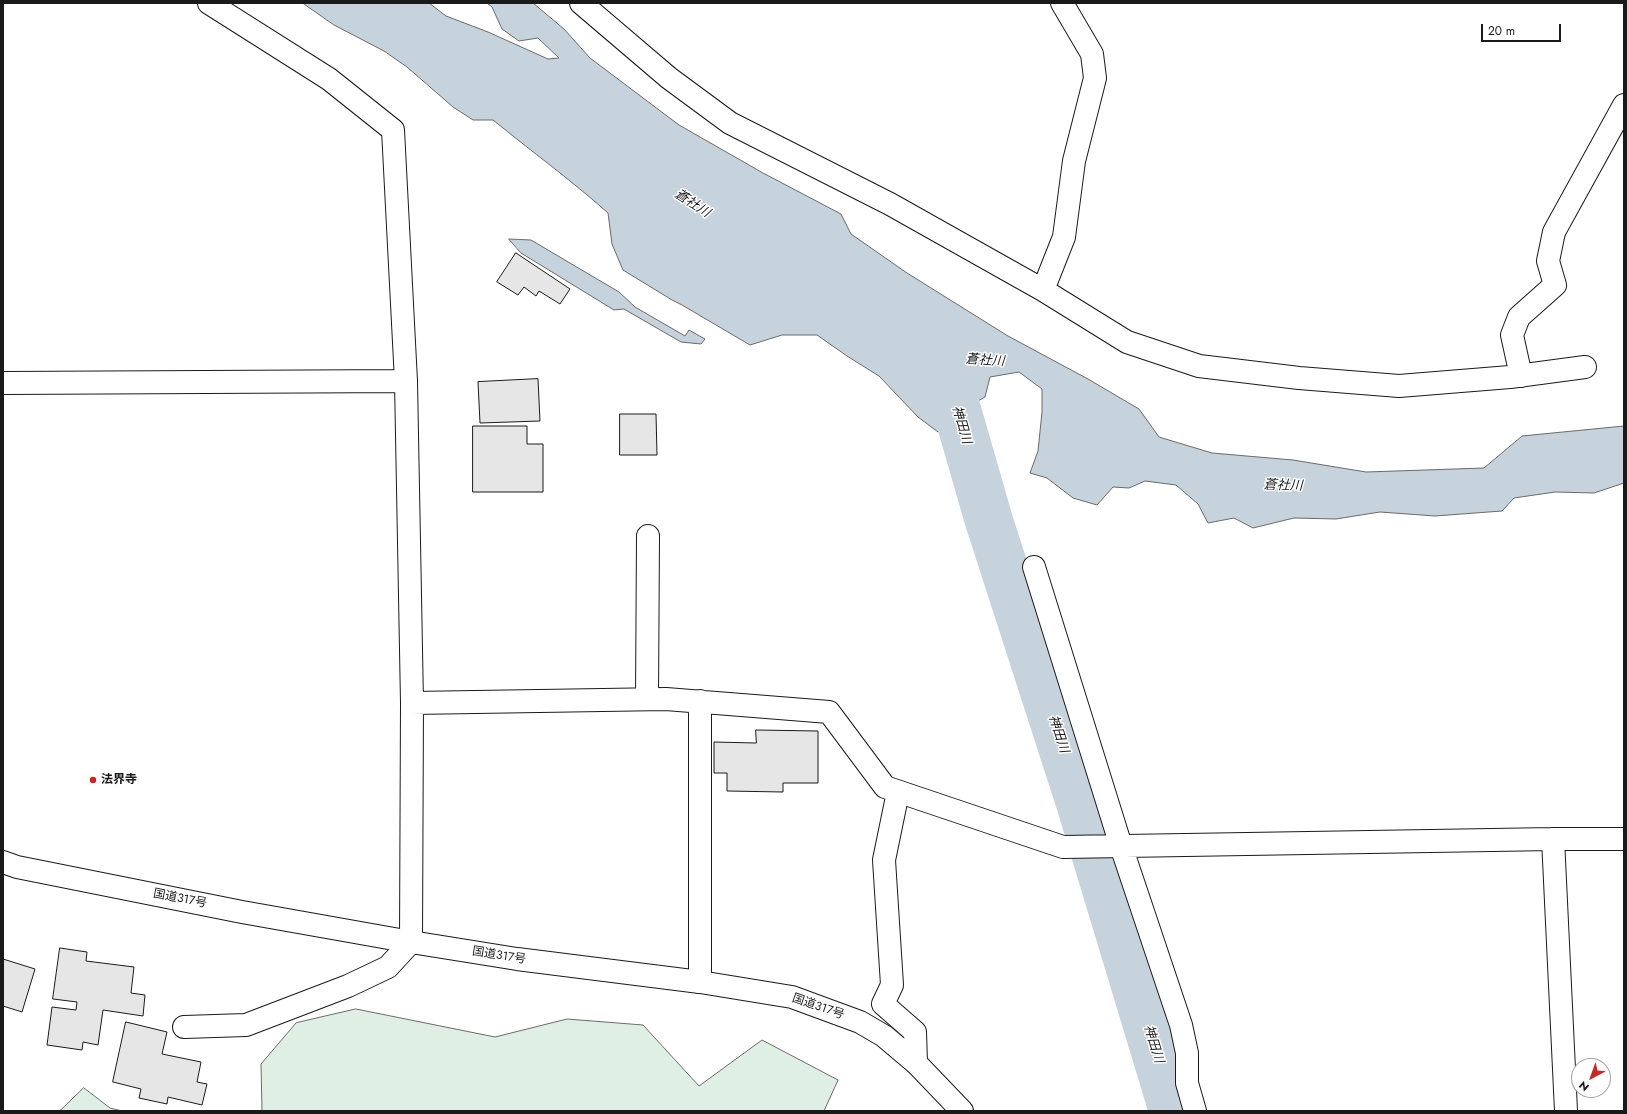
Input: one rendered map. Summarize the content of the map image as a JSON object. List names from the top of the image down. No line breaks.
{"streets":{"main road":["国道317号"]},"water":["蒼社川","神田川"],"places":["法界寺"],"scale_bar":"20 m","north":"bottom left"}
